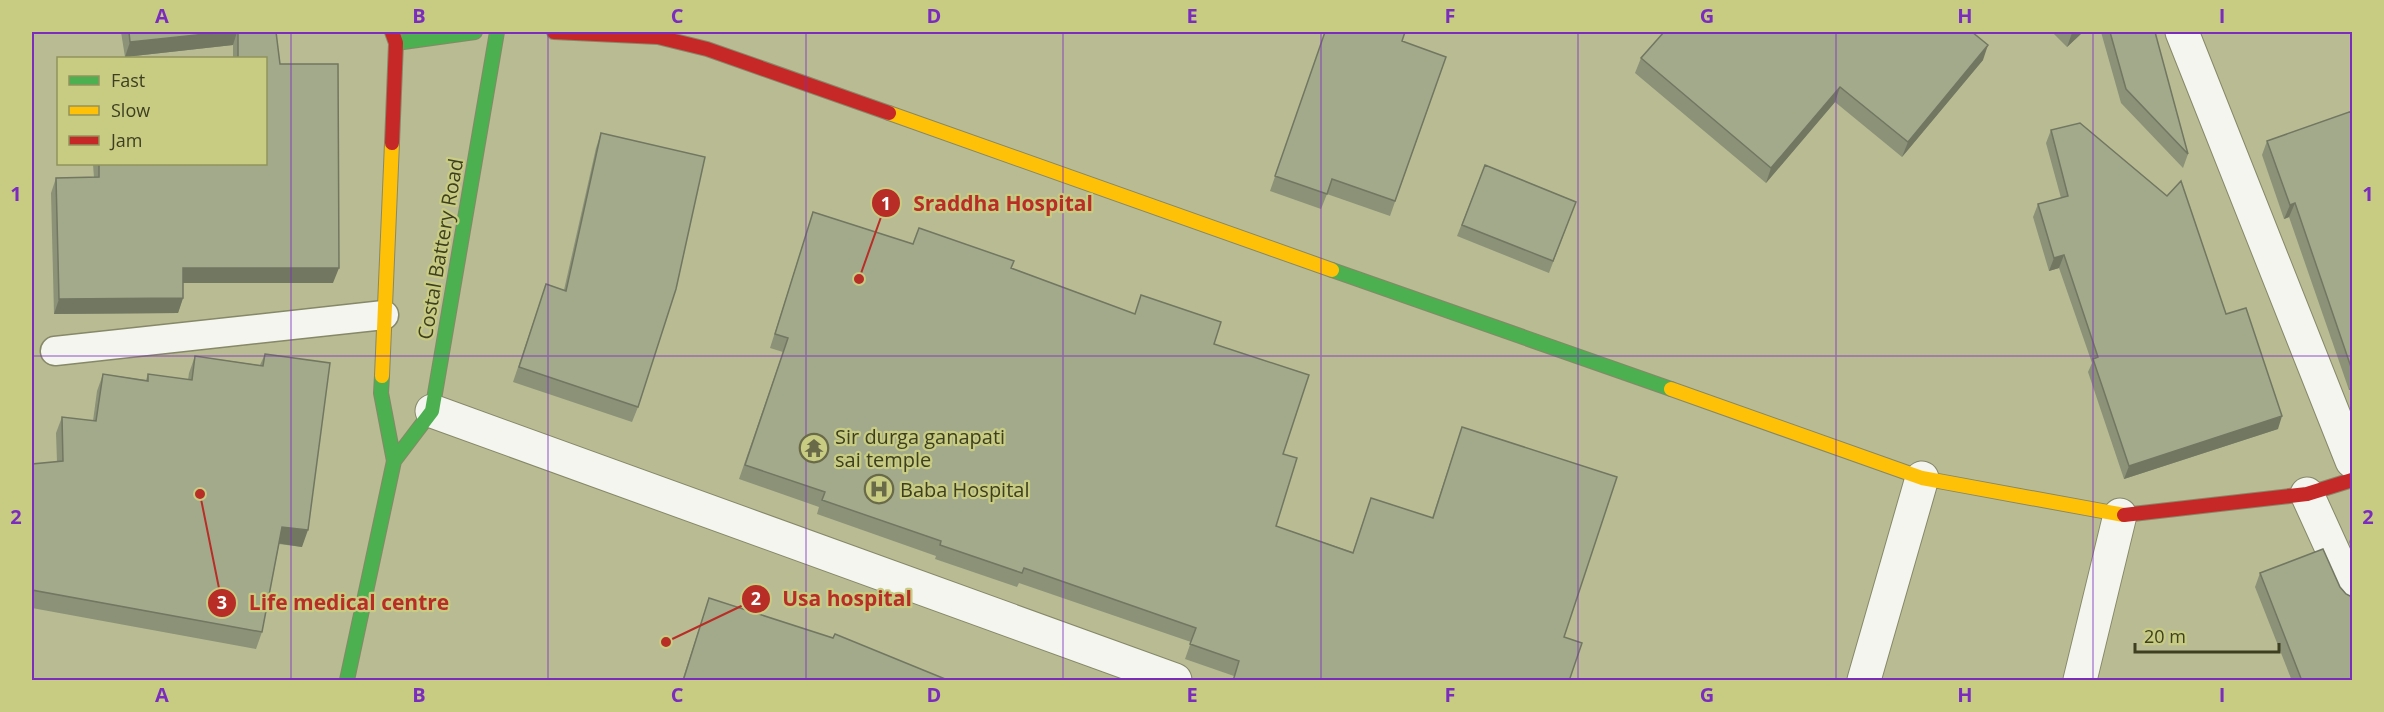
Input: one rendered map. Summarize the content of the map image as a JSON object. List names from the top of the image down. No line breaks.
{"streets":{"street":["Costal Battery Road"]},"places":{"other":["Sraddha Hospital","Life medical centre","Usa hospital"],"temple":["Sir durga ganapati sai temple"],"hospital":["Baba Hospital"]},"legend":["Fast","Slow","Jam"],"scale_bar":"20 m","grid":{"columns":["A","B","C","D","E","F","G","H","I"],"rows":["1","2"]}}
